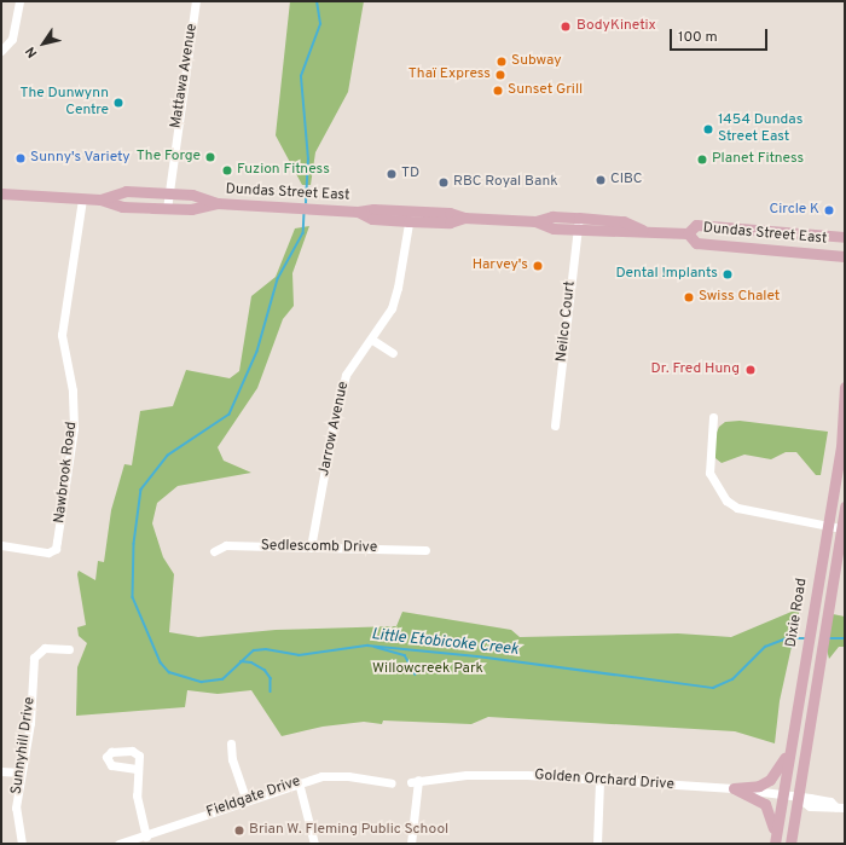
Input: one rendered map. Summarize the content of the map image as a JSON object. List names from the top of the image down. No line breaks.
{"streets":{"main road":["Dundas Street East","Dixie Road"],"street":["Mattawa Avenue","Neilco Court","Jarrow Avenue","Nawbrook Road","Sedlescomb Drive","Sunnyhill Drive","Golden Orchard Drive","Fieldgate Drive"]},"crossings":[["Mattawa Avenue","Dundas Street East"],["Dundas Street East","Neilco Court"],["Dundas Street East","Jarrow Avenue"],["Dundas Street East","Nawbrook Road"],["Jarrow Avenue","Sedlescomb Drive"],["Dixie Road","Golden Orchard Drive"]],"water":["Little Etobicoke Creek"],"parks":["Willowcreek Park"],"places":["BodyKinetix","Subway","Thaï Express","Sunset Grill","The Dunwynn Centre","1454 Dundas Street East","The Forge","Sunny's Variety","Planet Fitness","Fuzion Fitness","TD","CIBC","RBC Royal Bank","Circle K","Harvey's","Dental !mplants","Swiss Chalet","Dr. Fred Hung","Brian W. Fleming Public School"],"scale_bar":"100 m","north":"bottom left"}
